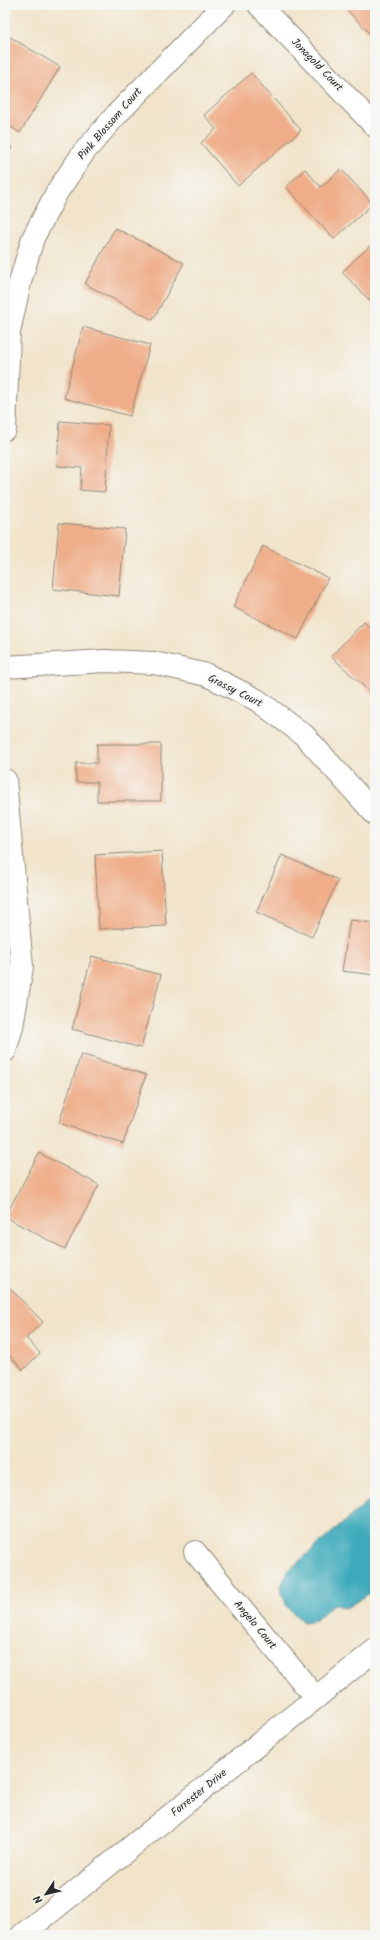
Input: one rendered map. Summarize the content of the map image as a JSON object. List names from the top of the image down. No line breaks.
{"streets":{"street":["Jonagold Court","Pink Blossom Court","Grassy Court","Angelo Court","Forrester Drive"]},"crossings":[["Angelo Court","Forrester Drive"]],"north":"bottom left"}
